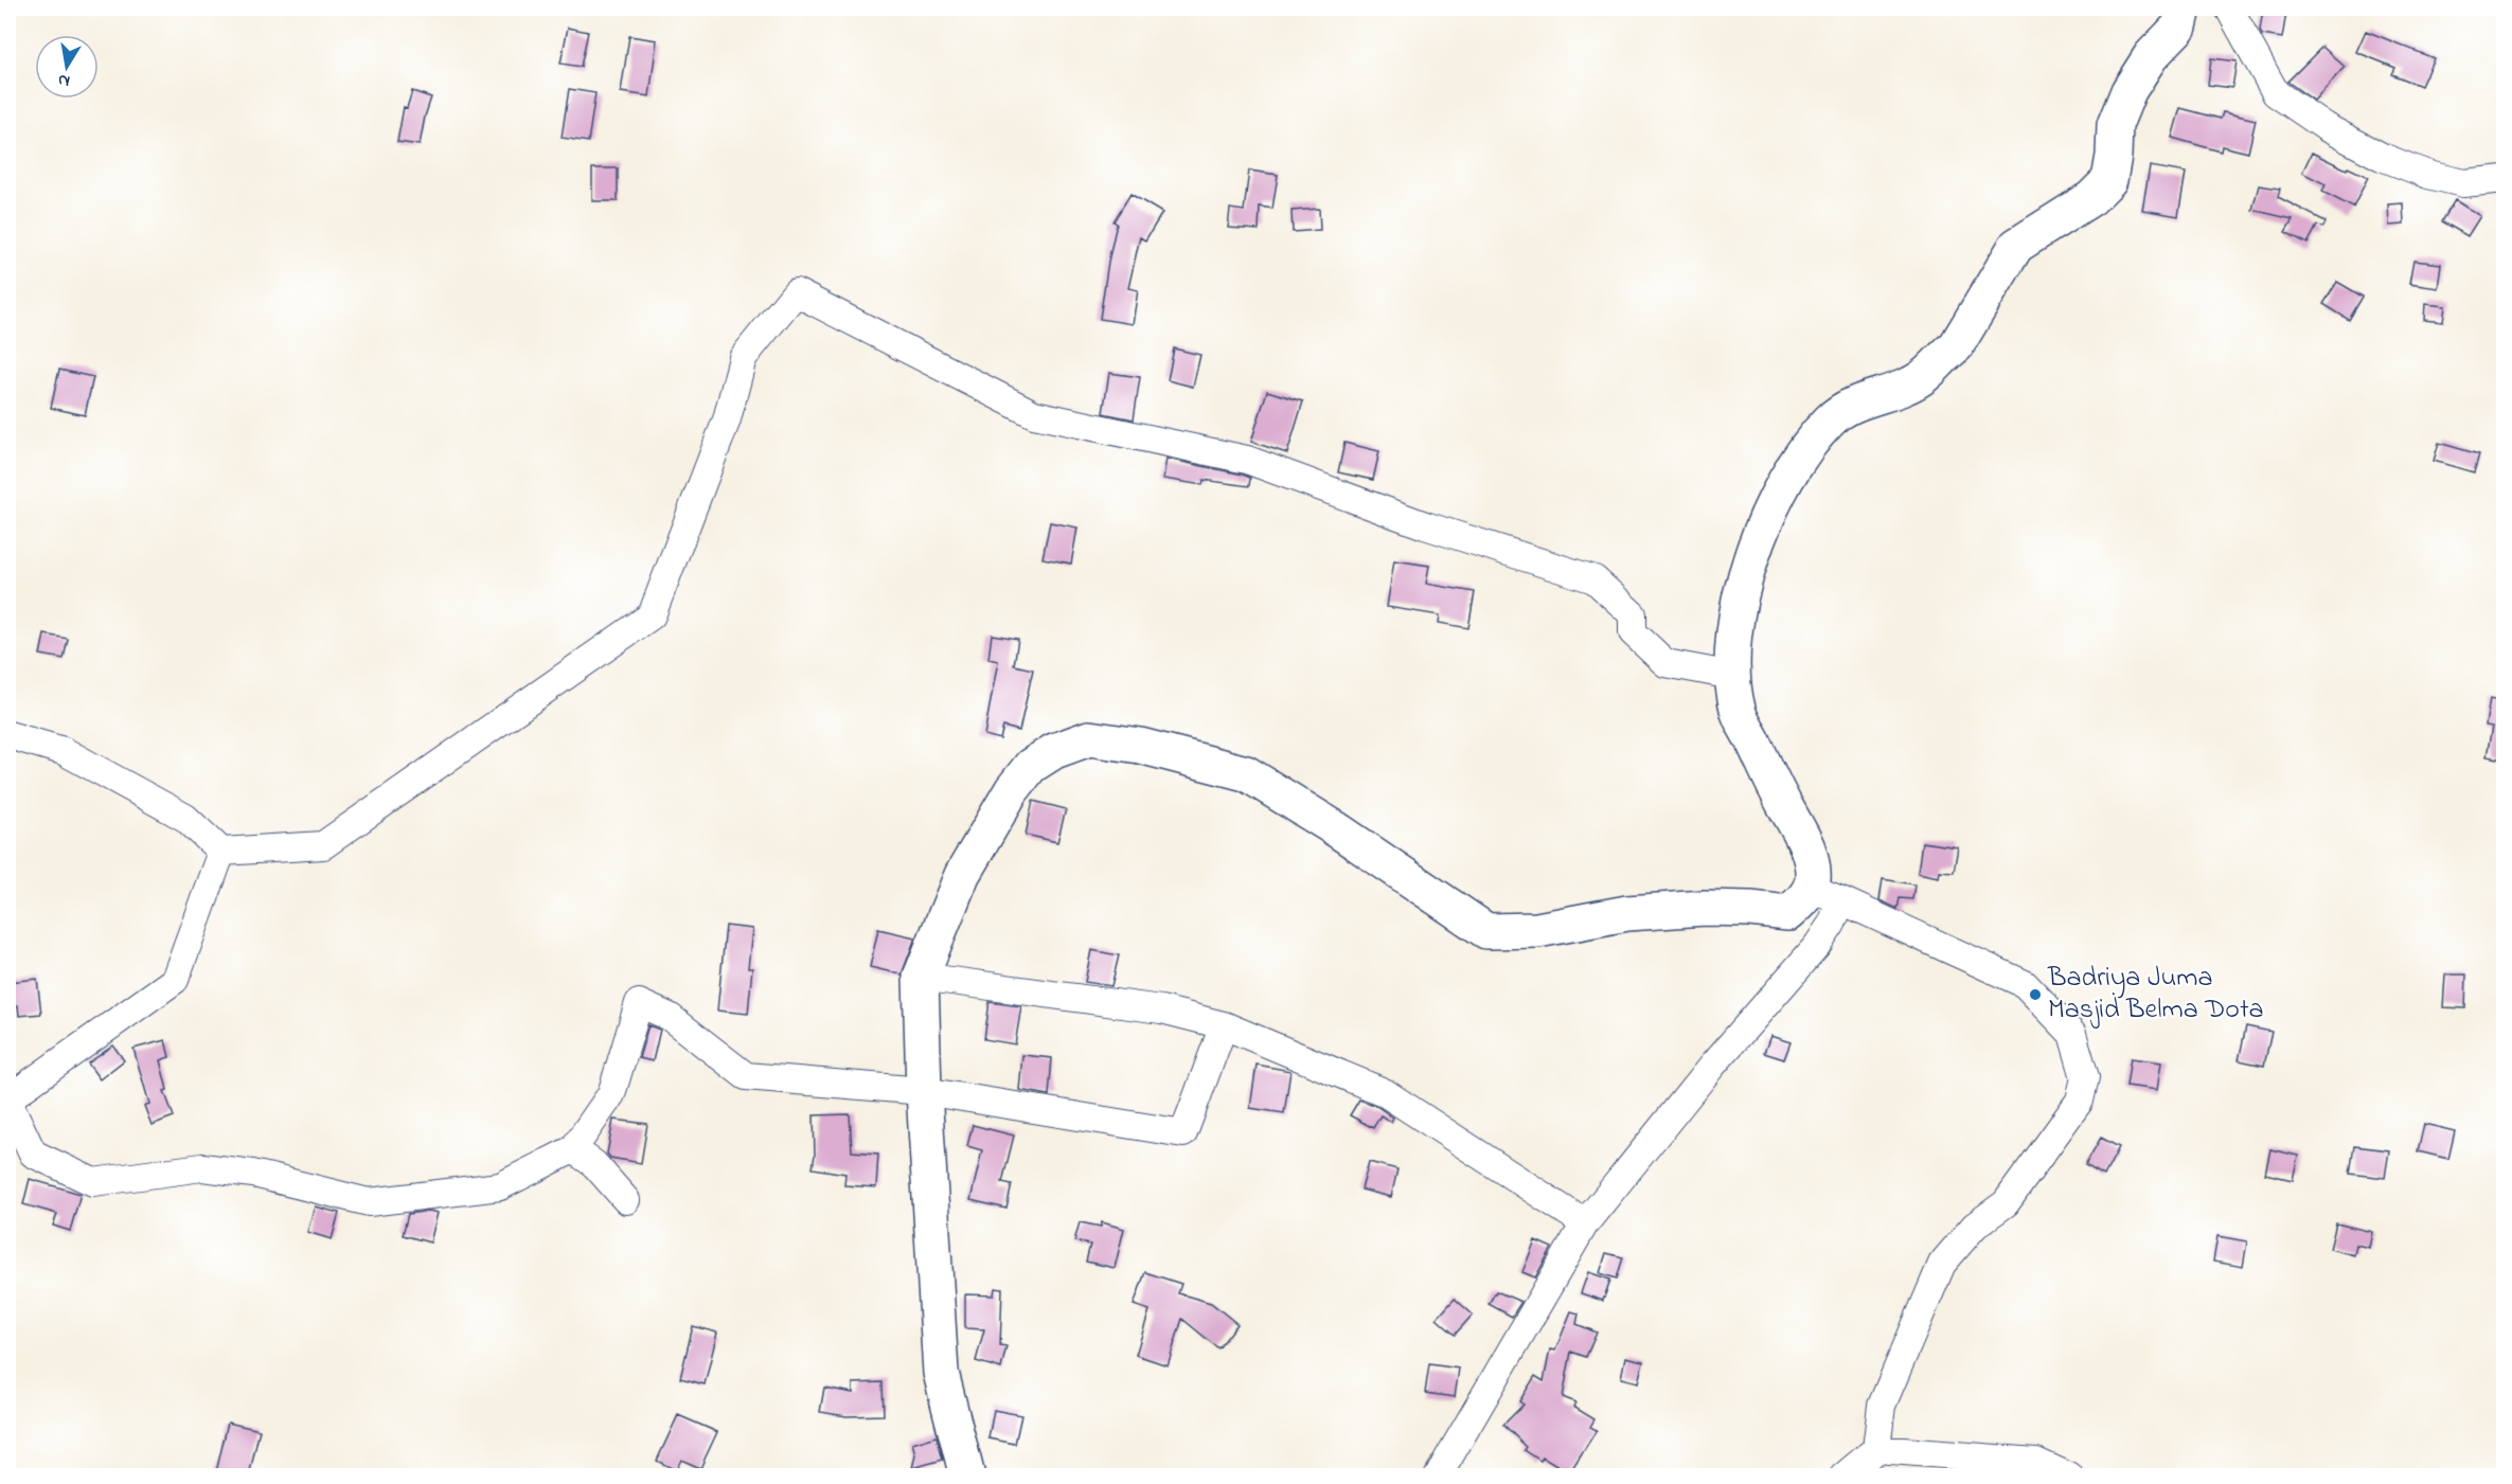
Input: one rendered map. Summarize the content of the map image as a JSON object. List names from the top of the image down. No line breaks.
{"places":["Badriya Juma Masjid Belma Dota"],"north":"bottom"}
